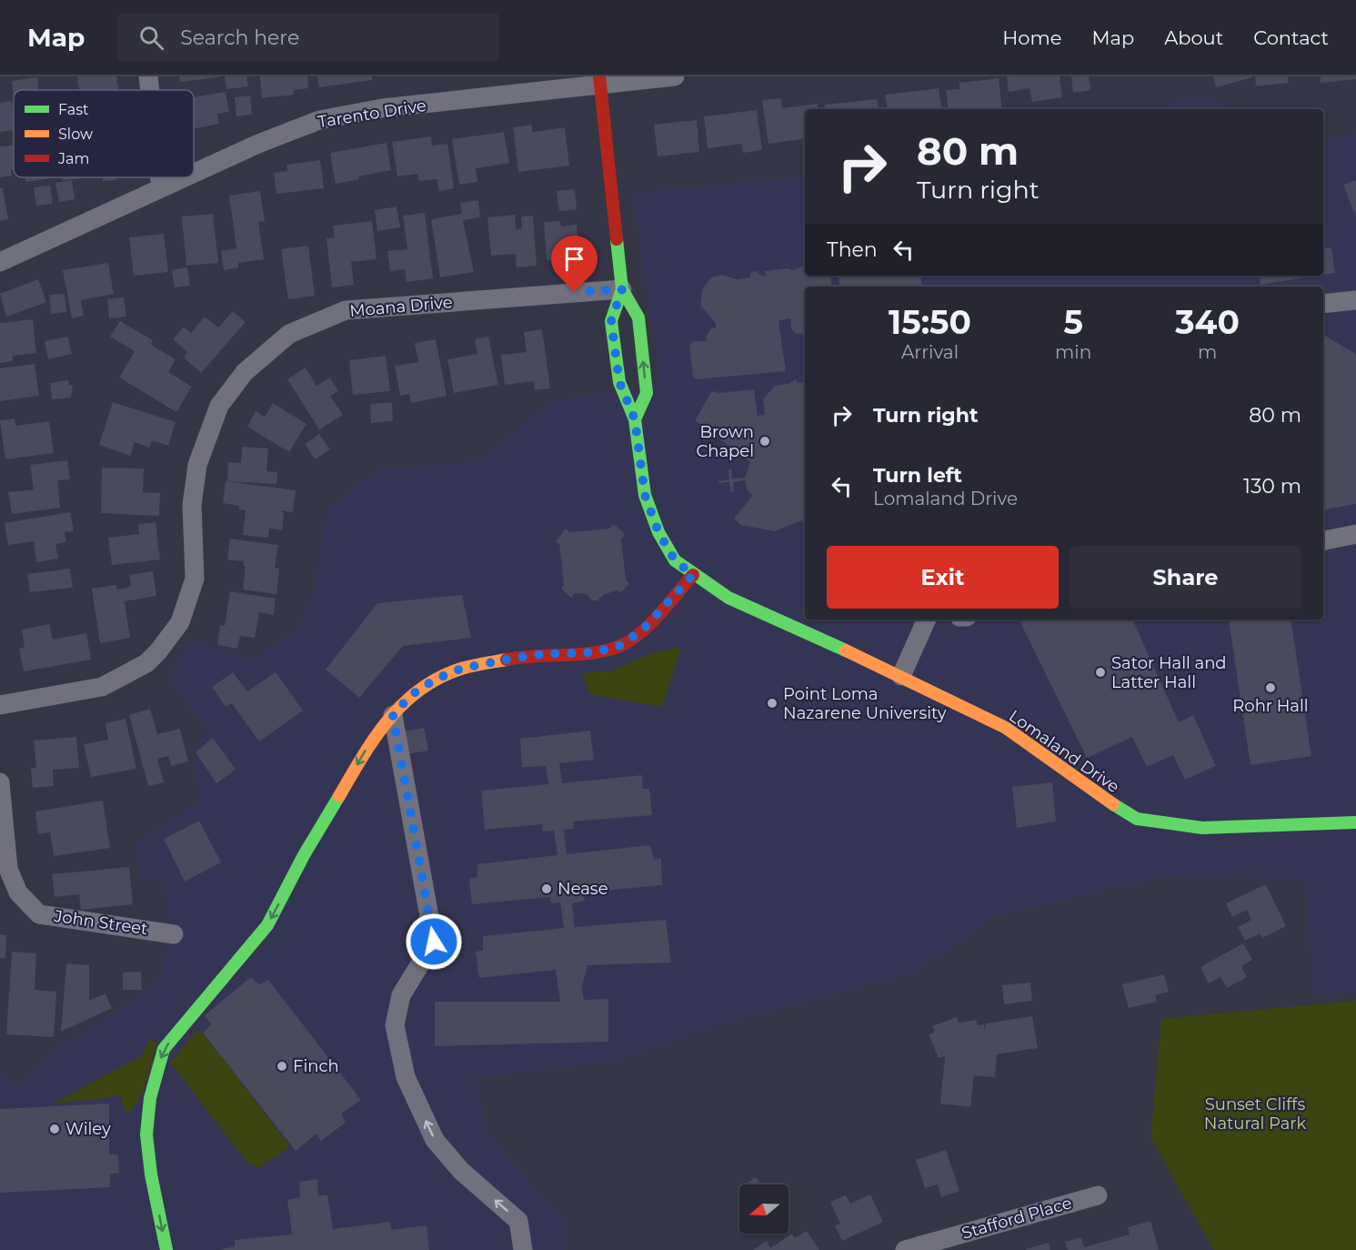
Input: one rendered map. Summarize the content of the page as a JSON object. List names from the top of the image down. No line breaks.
{"streets":{"street":["Tarento Drive","Moana Drive","Lomaland Drive","John Street","Stafford Place"]},"crossings":[["Tarento Drive","Lomaland Drive"],["Moana Drive","Lomaland Drive"]],"parks":["Sunset Cliffs Natural Park"],"places":["Brown Chapel","Sator Hall and Latter Hall","Rohr Hall","Point Loma Nazarene University","Nease","Finch","Wiley"],"legend":["Fast","Slow","Jam"],"north":"left","page":{"header":"Map","search":"Search here","nav":["Home","Map","About","Contact"],"turn":["80 m","Turn right"],"then":"Then","eta":["15:50","Arrival","5","min","340","m"],"list":[{"name":"Turn right","value":"80 m"},{"name":"Turn left","note":"Lomaland Drive","value":"130 m"}],"buttons":["Exit","Share"]}}
